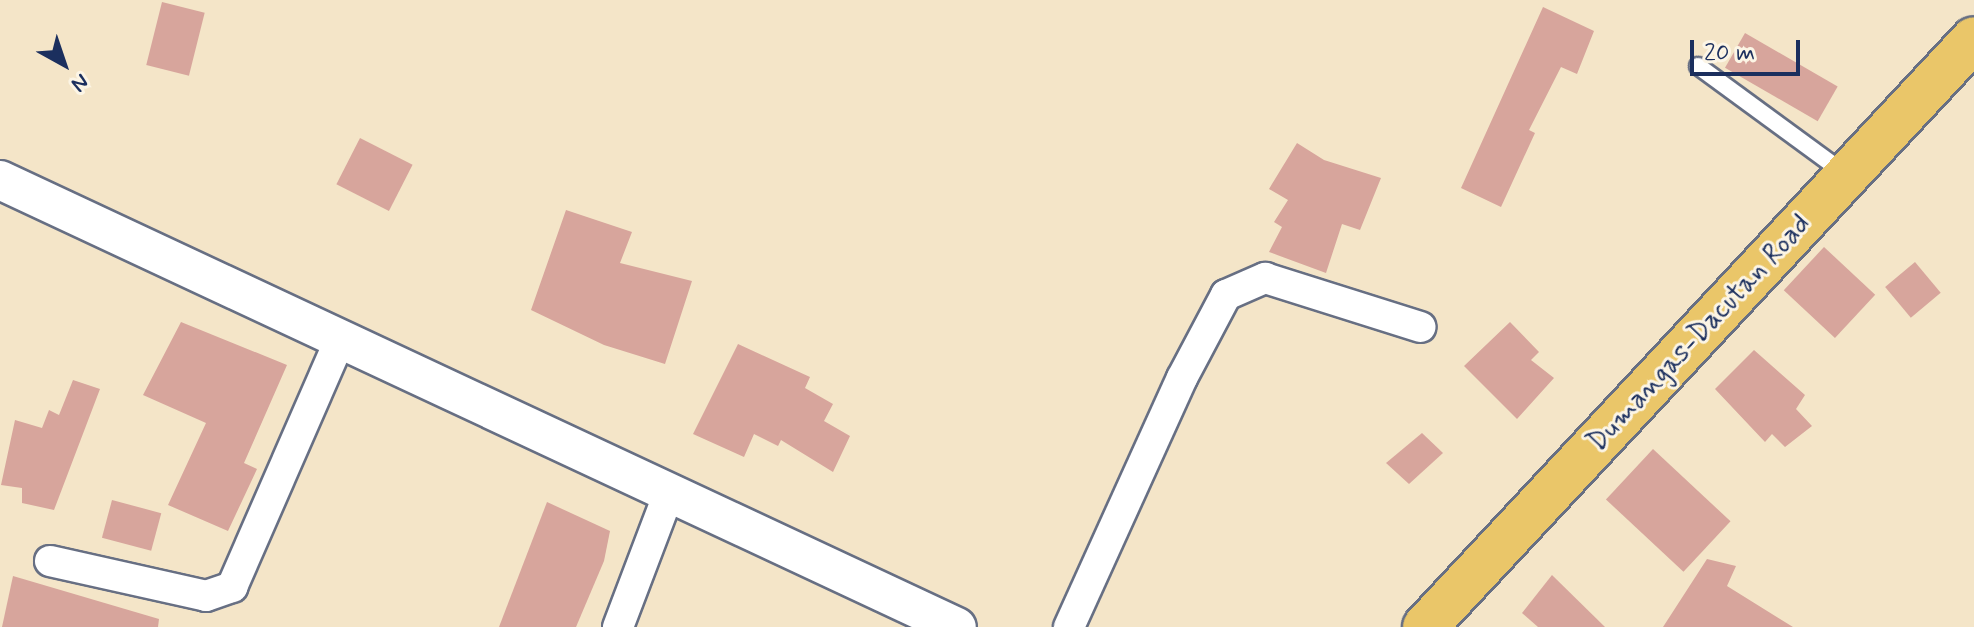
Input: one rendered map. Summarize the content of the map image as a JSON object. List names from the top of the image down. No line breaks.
{"streets":{"main road":["Dumangas-Dacutan Road"]},"scale_bar":"20 m","north":"bottom right"}
